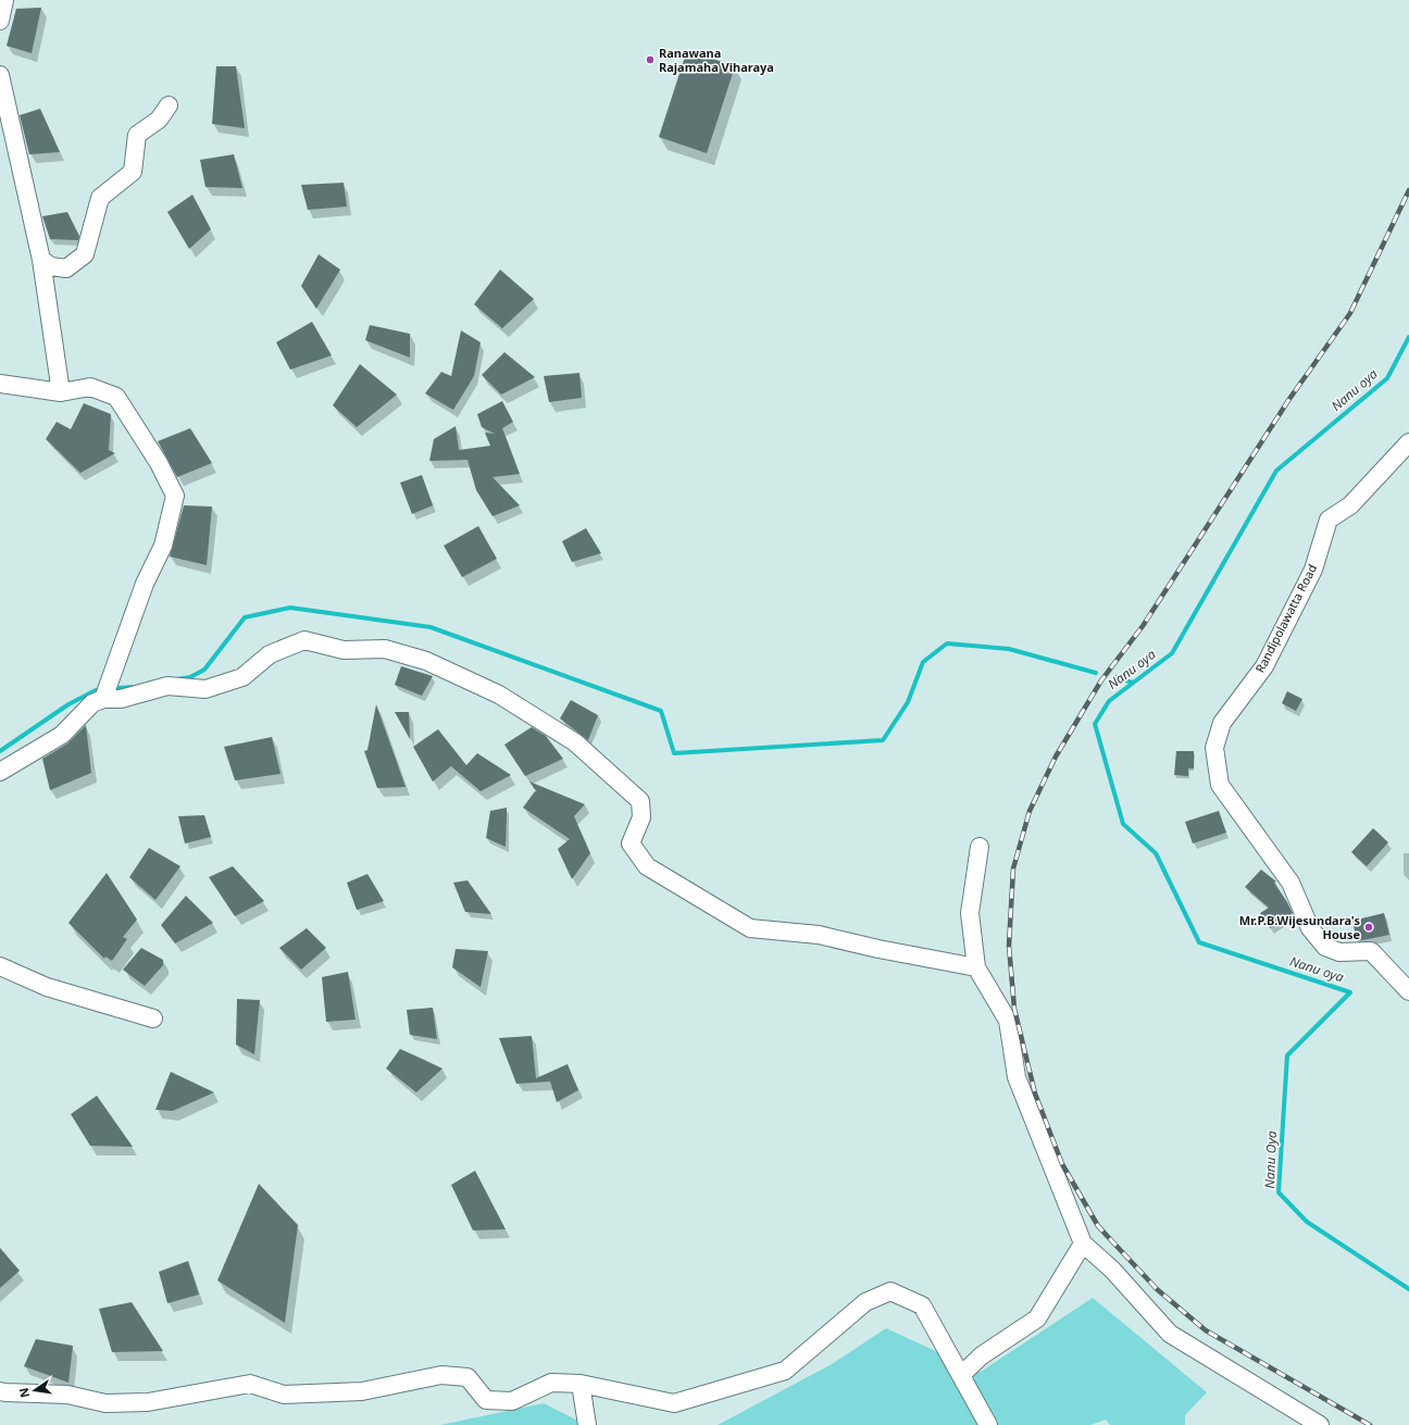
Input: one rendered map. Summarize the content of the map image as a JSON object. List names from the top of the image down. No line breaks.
{"streets":{"street":["Randipolawatta Road"]},"water":["Nanu oya","Nanu Oya"],"places":["Ranawana Rajamaha Viharaya","Mr.P.B.Wijesundara's House"],"north":"left"}
